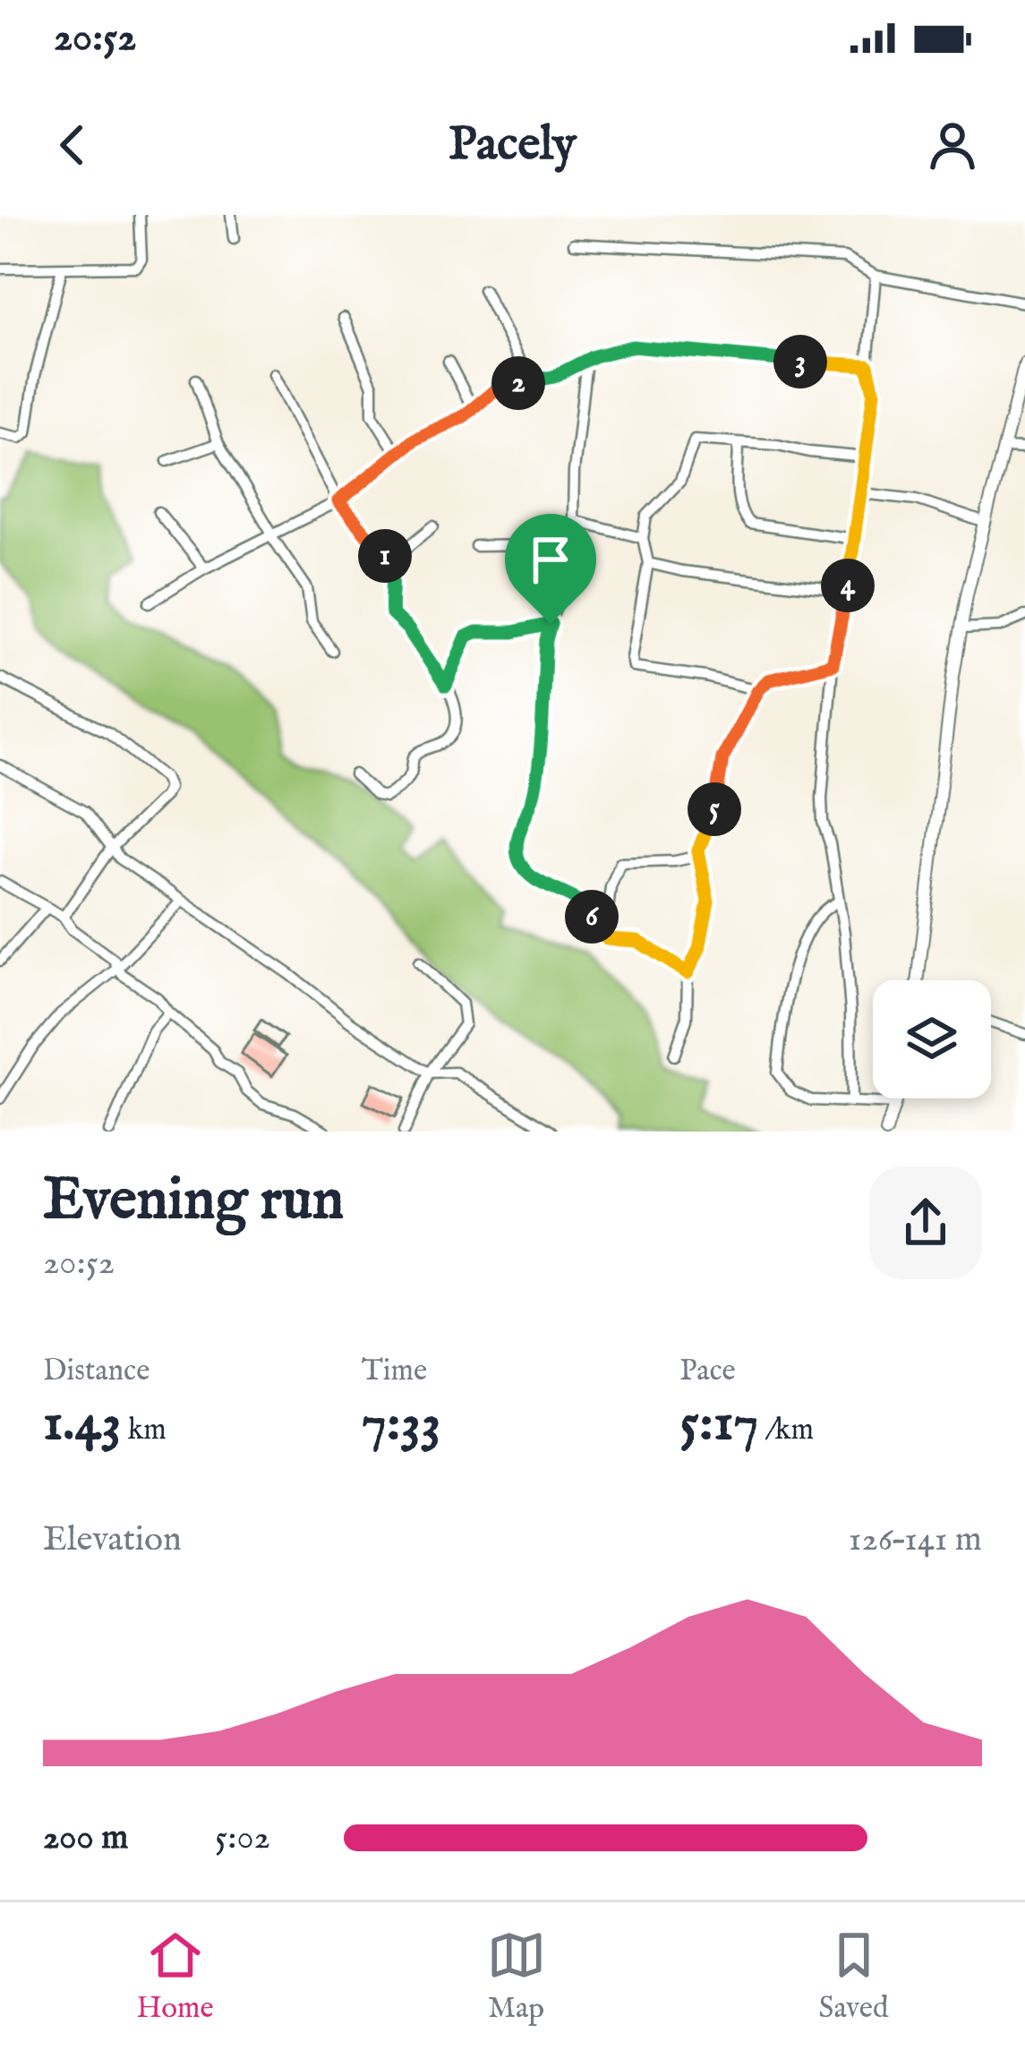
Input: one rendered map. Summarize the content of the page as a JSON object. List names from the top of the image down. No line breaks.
{"page":{"status":"20:52","header":"Pacely","pins":["3","2","1","4","5","6"],"heading":["Evening run","20:52"],"stats":[["Distance","1.43 km"],["Time","7:33"],["Pace","5:17 /km"]],"chart":["Elevation","126–141 m"],"list":[{"name":"200 m","note":"5:02"}],"tabs":["Home","Map","Saved"]}}
